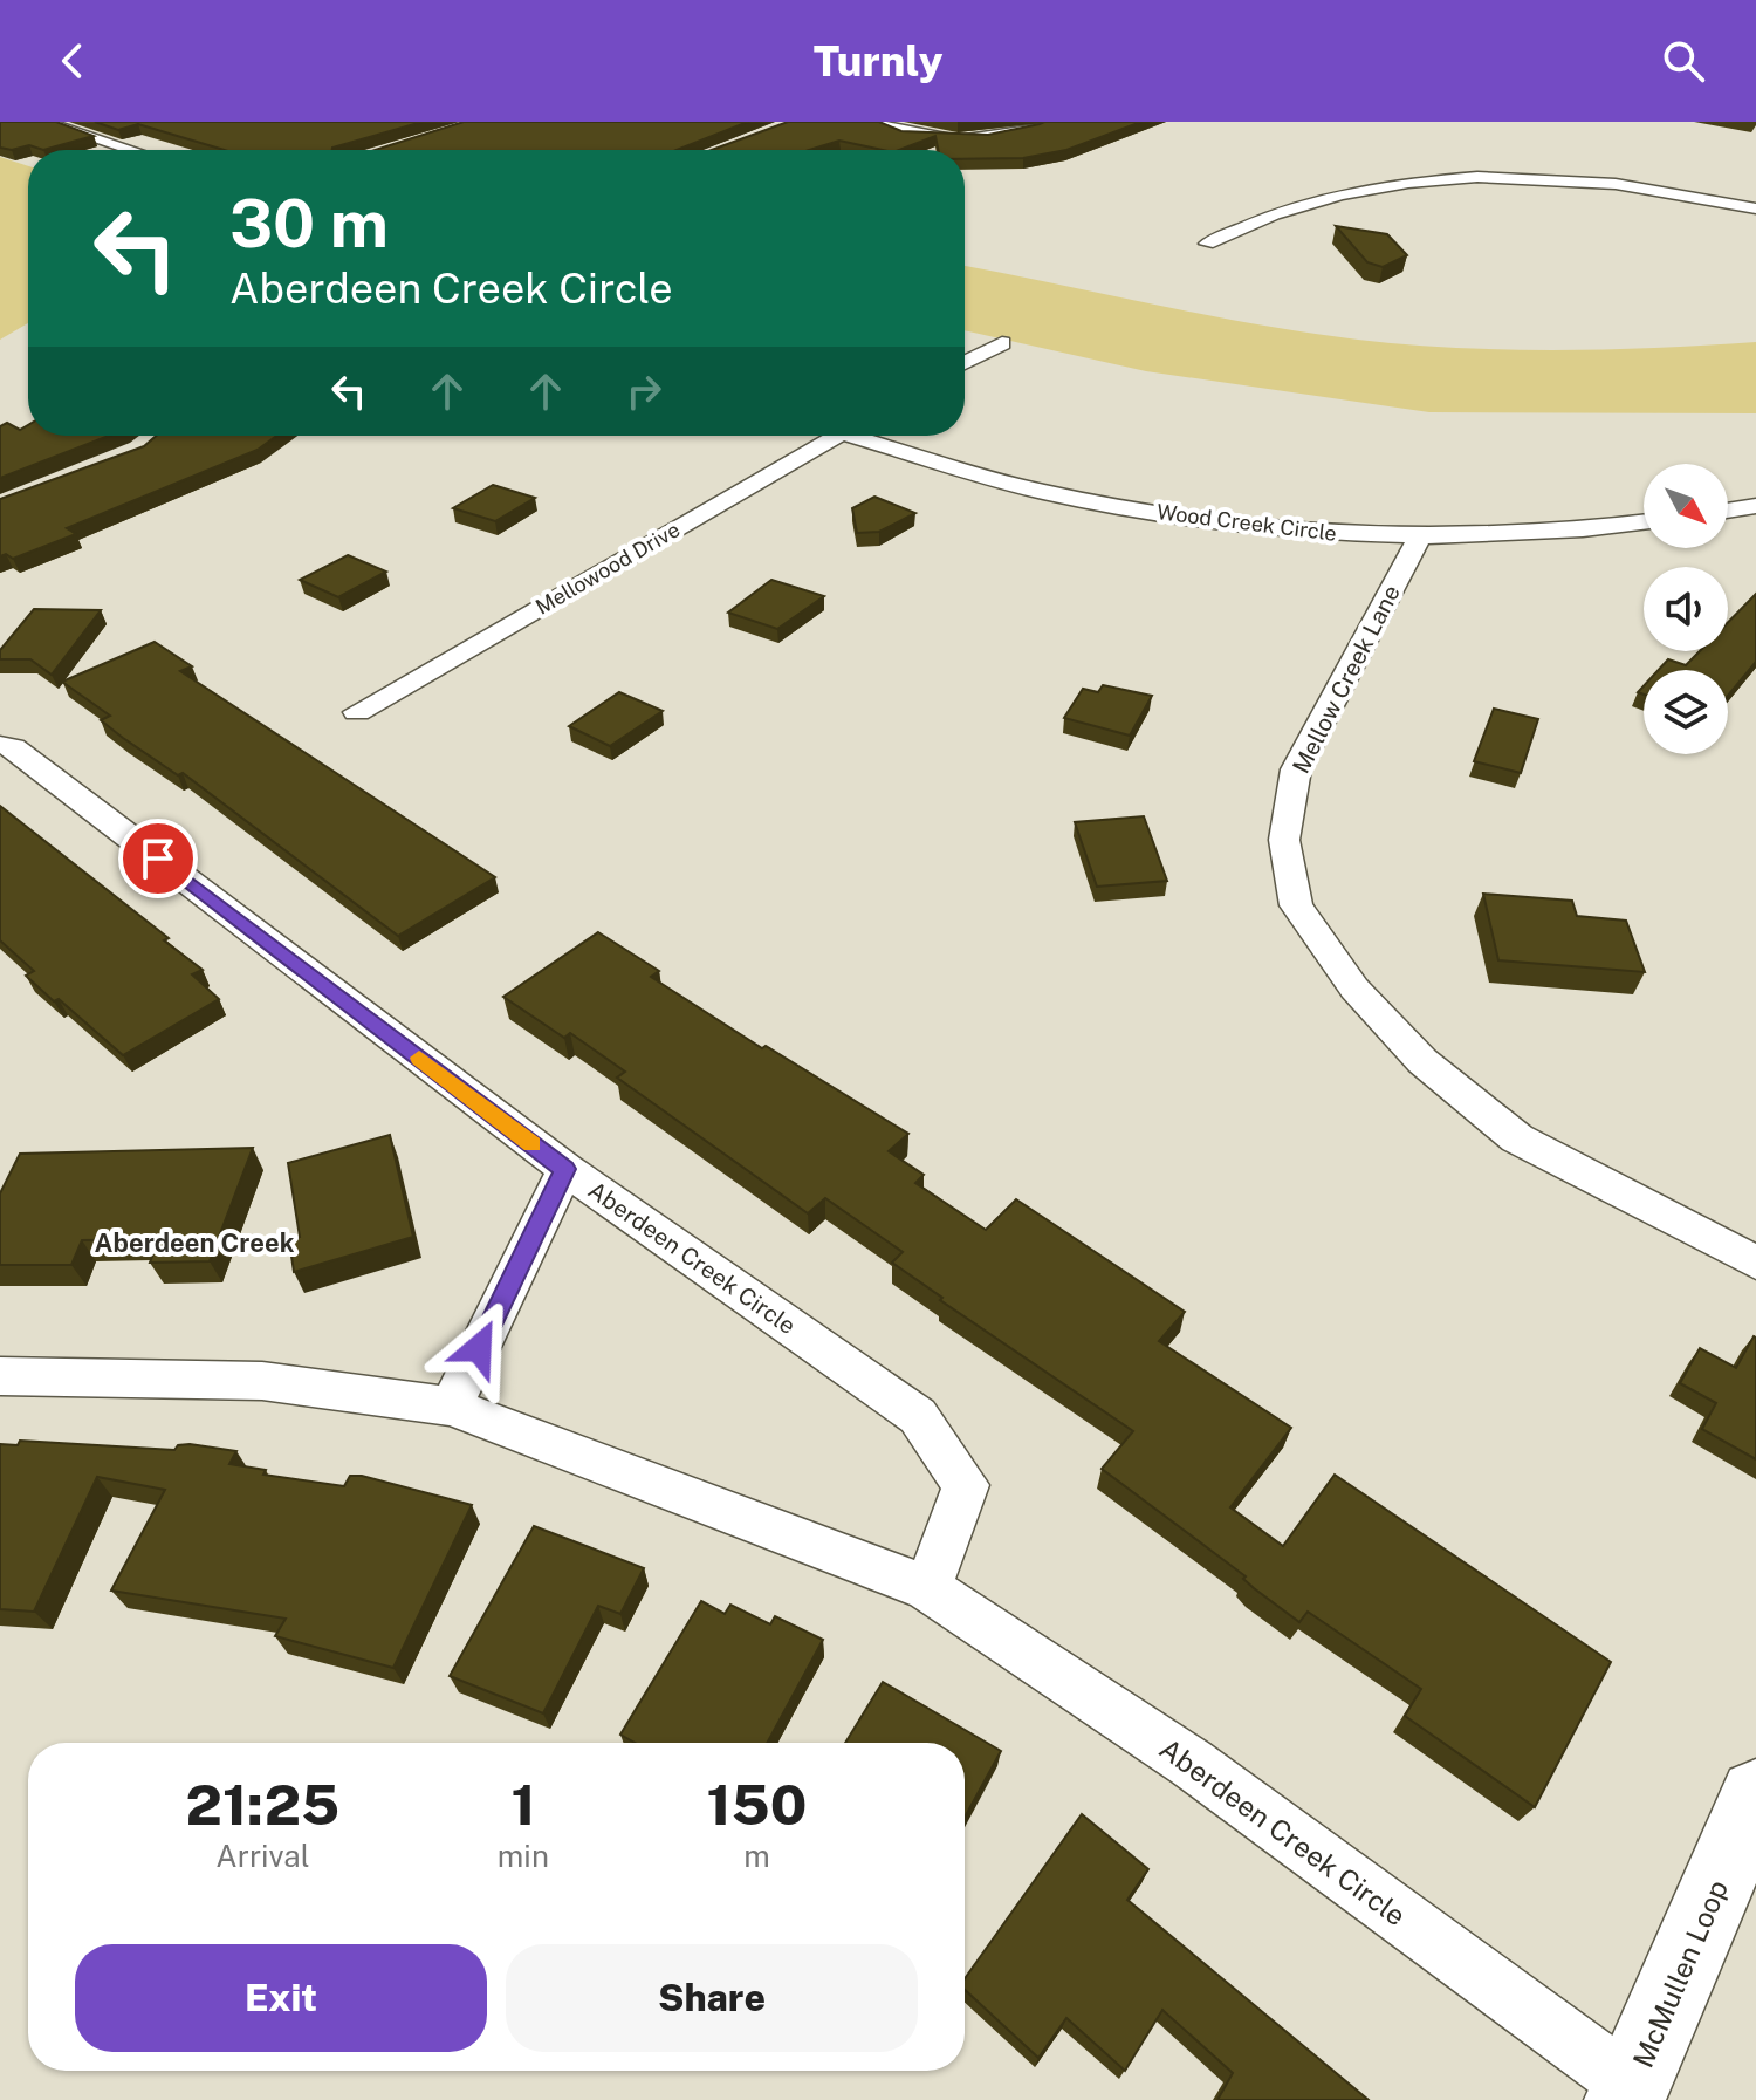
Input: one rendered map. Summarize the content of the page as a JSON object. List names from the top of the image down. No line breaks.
{"streets":{"street":["Wood Creek Circle","Mellowood Drive","Mellow Creek Lane","Aberdeen Creek Circle","McMullen Loop"]},"crossings":[["Wood Creek Circle","Mellow Creek Lane"],["Aberdeen Creek Circle","McMullen Loop"]],"districts":["Aberdeen Creek"],"north":"bottom right","page":{"header":"Turnly","turn":["30 m","Aberdeen Creek Circle"],"eta":["21:25","Arrival","1","min","150","m"],"buttons":["Exit","Share"]}}
